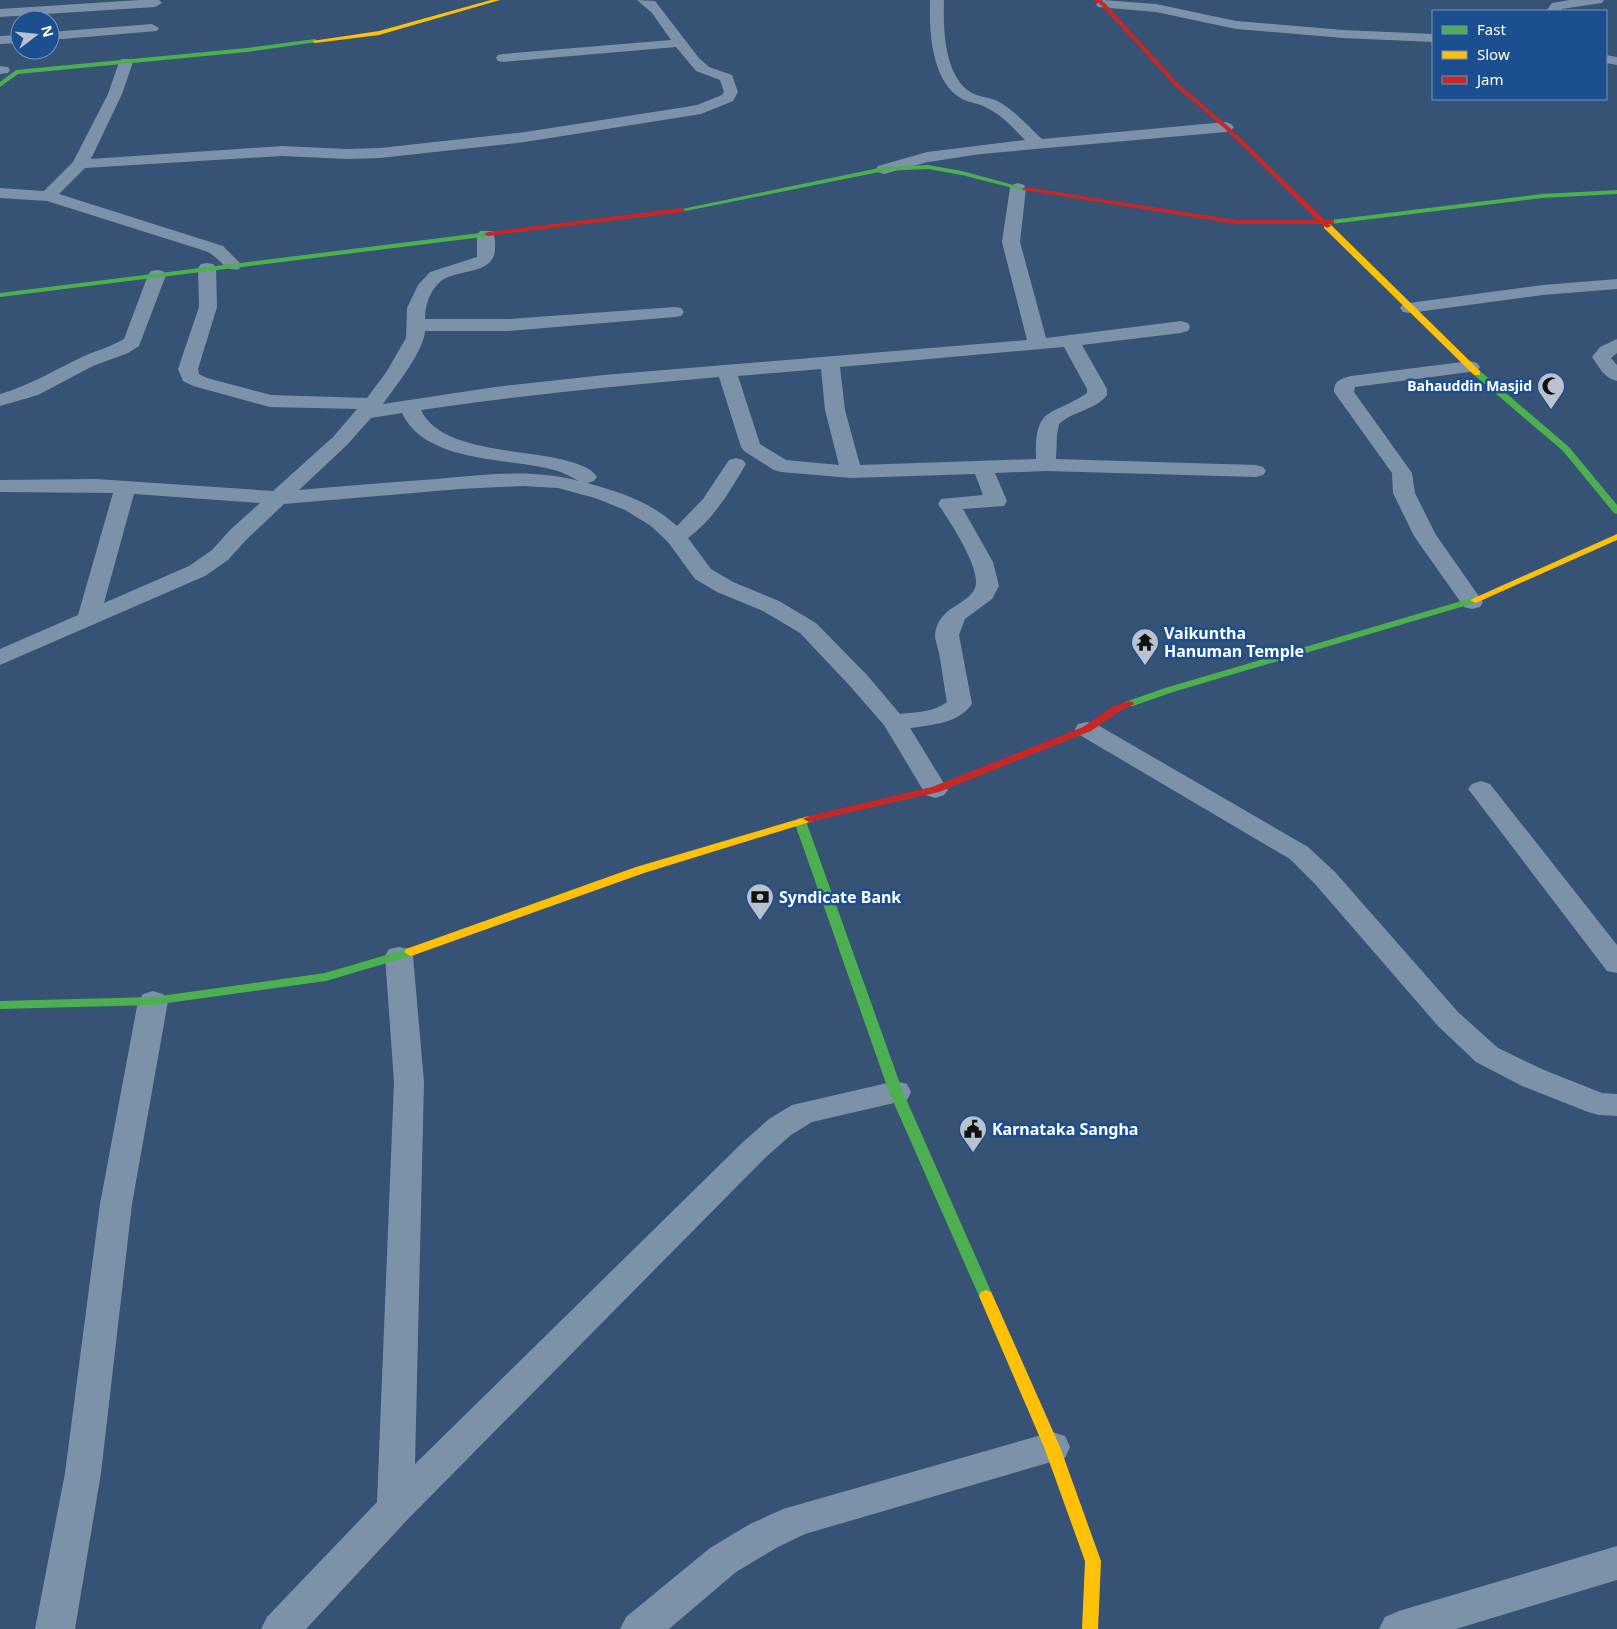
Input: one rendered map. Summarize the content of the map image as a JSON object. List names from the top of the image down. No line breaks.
{"places":{"mosque":["Bahauddin Masjid"],"temple":["Vaikuntha Hanuman Temple"],"bank":["Syndicate Bank"],"public building":["Karnataka Sangha"]},"legend":["Fast","Slow","Jam"],"north":"right"}
